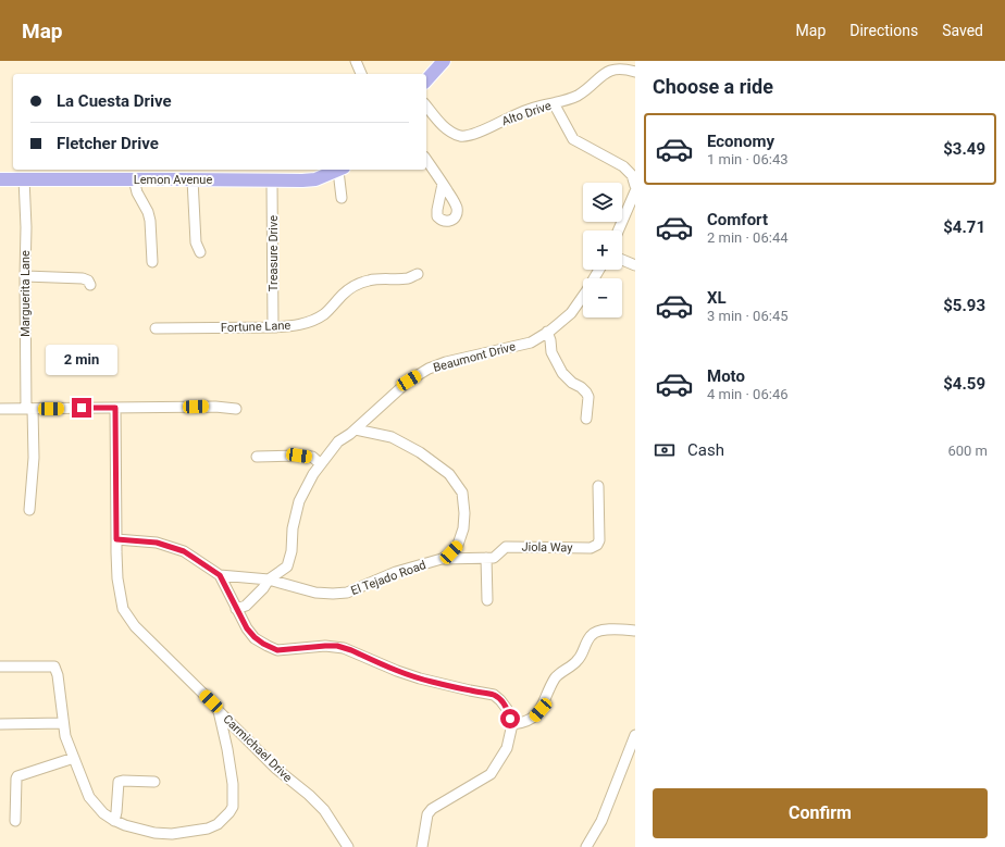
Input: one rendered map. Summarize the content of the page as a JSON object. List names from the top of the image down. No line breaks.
{"streets":{"main road":["Lemon Avenue"],"street":["Alto Drive","Treasure Drive","Marguerita Lane","Fortune Lane","Beaumont Drive","Jiola Way","El Tejado Road","Carmichael Drive"]},"crossings":[["Lemon Avenue","Treasure Drive"],["Lemon Avenue","Marguerita Lane"],["Treasure Drive","Fortune Lane"],["Beaumont Drive","El Tejado Road"],["Jiola Way","El Tejado Road"],["El Tejado Road","Carmichael Drive"]],"page":{"header":"Map","nav":["Map","Directions","Saved"],"heading":"Choose a ride","banner":["La Cuesta Drive","Fletcher Drive"],"list":[{"name":"Economy","note":"1 min · 06:43","value":"$3.49"},{"name":"Comfort","note":"2 min · 06:44","value":"$4.71"},{"name":"XL","note":"3 min · 06:45","value":"$5.93"},{"name":"Moto","note":"4 min · 06:46","value":"$4.59"}],"map_buttons":["+","−"],"bubble":"2 min","pay":["Cash","600 m"],"buttons":"Confirm"}}
